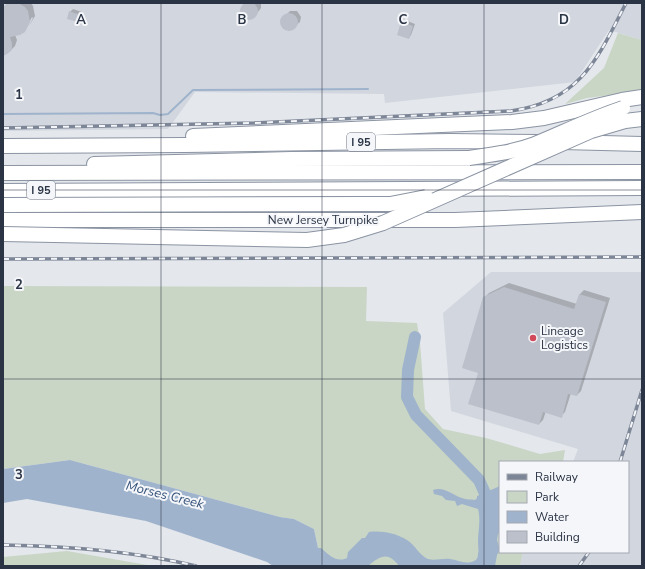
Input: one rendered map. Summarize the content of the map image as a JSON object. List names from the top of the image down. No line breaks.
{"streets":{"highway":["I 95","New Jersey Turnpike"]},"water":["Morses Creek"],"places":["Lineage Logistics"],"legend":["Railway","Park","Water","Building"],"grid":{"columns":["A","B","C","D"],"rows":["1","2","3"]}}
